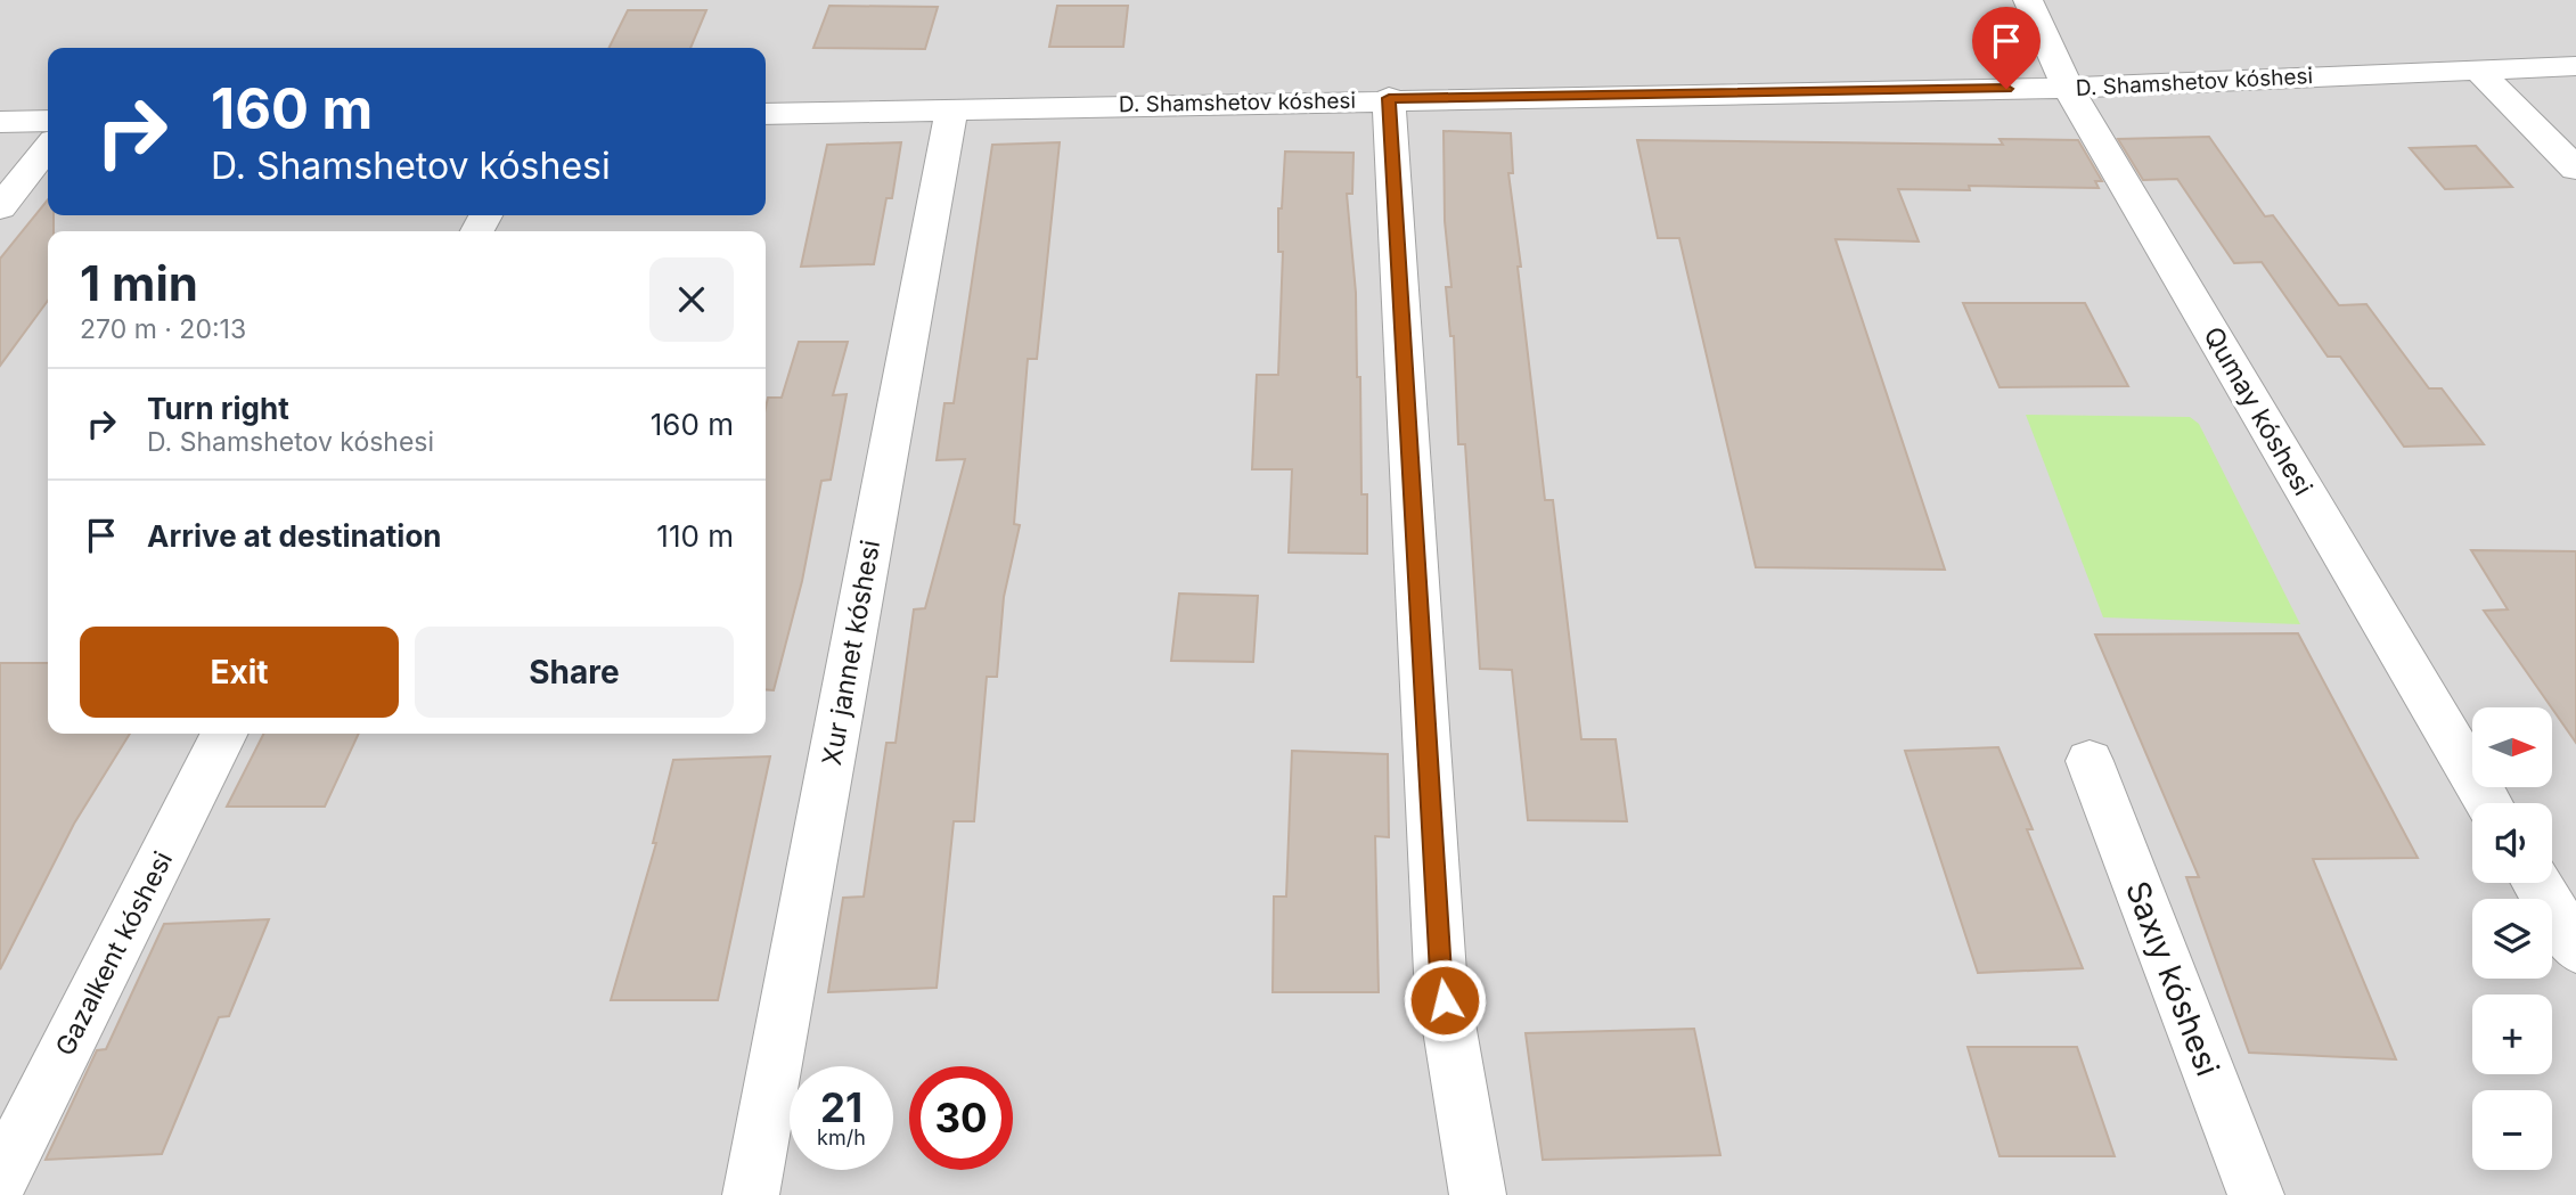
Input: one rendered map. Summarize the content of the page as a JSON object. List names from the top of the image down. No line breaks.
{"streets":{"street":["D. Shamshetov kóshesi","Qumay kóshesi","Xur jannet kóshesi","Gazalkent kóshesi","Saxıy kóshesi"]},"crossings":[["D. Shamshetov kóshesi","Qumay kóshesi"],["D. Shamshetov kóshesi","Xur jannet kóshesi"]],"north":"right","page":{"turn":["160 m","D. Shamshetov kóshesi"],"heading":["1 min","270 m · 20:13"],"list":[{"name":"Turn right","note":"D. Shamshetov kóshesi","value":"160 m"},{"name":"Arrive at destination","value":"110 m"}],"buttons":["Exit","Share"],"map_buttons":["+","−"],"speed":"21 km/h","limit":"30"}}
